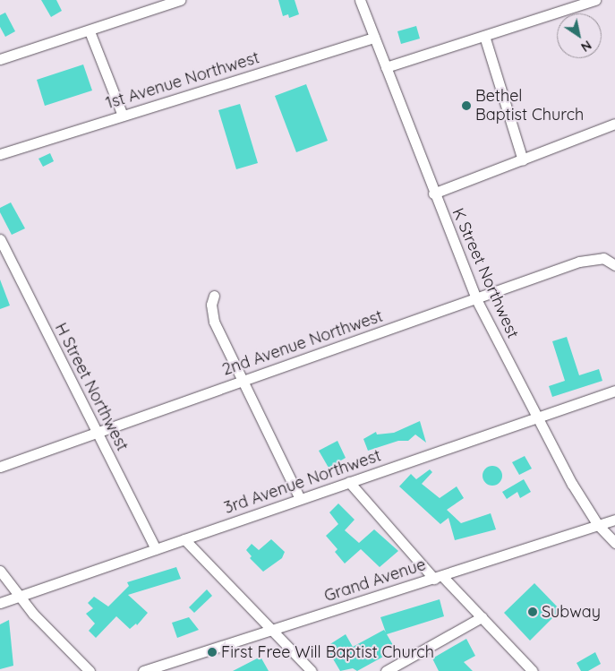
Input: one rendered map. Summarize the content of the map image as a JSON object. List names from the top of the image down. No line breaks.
{"streets":{"street":["1st Avenue Northwest","K Street Northwest","2nd Avenue Northwest","H Street Northwest","3rd Avenue Northwest","Grand Avenue"]},"crossings":[["1st Avenue Northwest","K Street Northwest"],["K Street Northwest","2nd Avenue Northwest"],["K Street Northwest","3rd Avenue Northwest"],["K Street Northwest","Grand Avenue"],["2nd Avenue Northwest","H Street Northwest"],["H Street Northwest","3rd Avenue Northwest"]],"places":["Bethel Baptist Church","Subway","First Free Will Baptist Church"],"north":"bottom right"}
